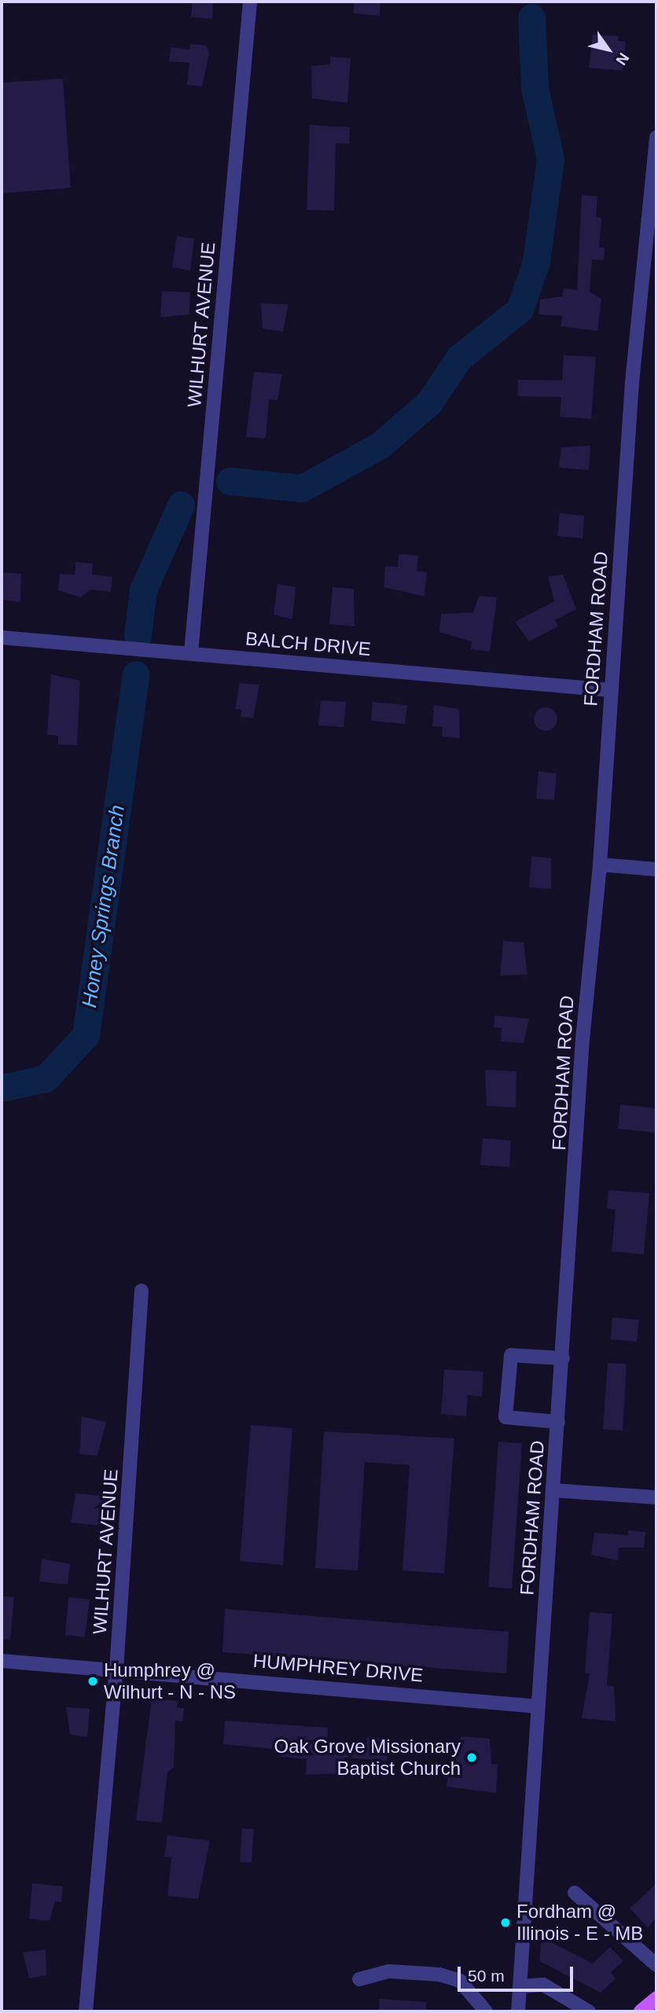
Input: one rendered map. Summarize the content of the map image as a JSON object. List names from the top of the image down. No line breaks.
{"streets":{"street":["WILHURT AVENUE","FORDHAM ROAD","BALCH DRIVE","HUMPHREY DRIVE"]},"crossings":[["WILHURT AVENUE","BALCH DRIVE"],["WILHURT AVENUE","HUMPHREY DRIVE"],["FORDHAM ROAD","BALCH DRIVE"],["FORDHAM ROAD","HUMPHREY DRIVE"]],"water":["Honey Springs Branch"],"places":["Humphrey @ Wilhurt - N - NS","Oak Grove Missionary Baptist Church","Fordham @ Illinois - E - MB"],"scale_bar":"50 m","north":"bottom right"}
